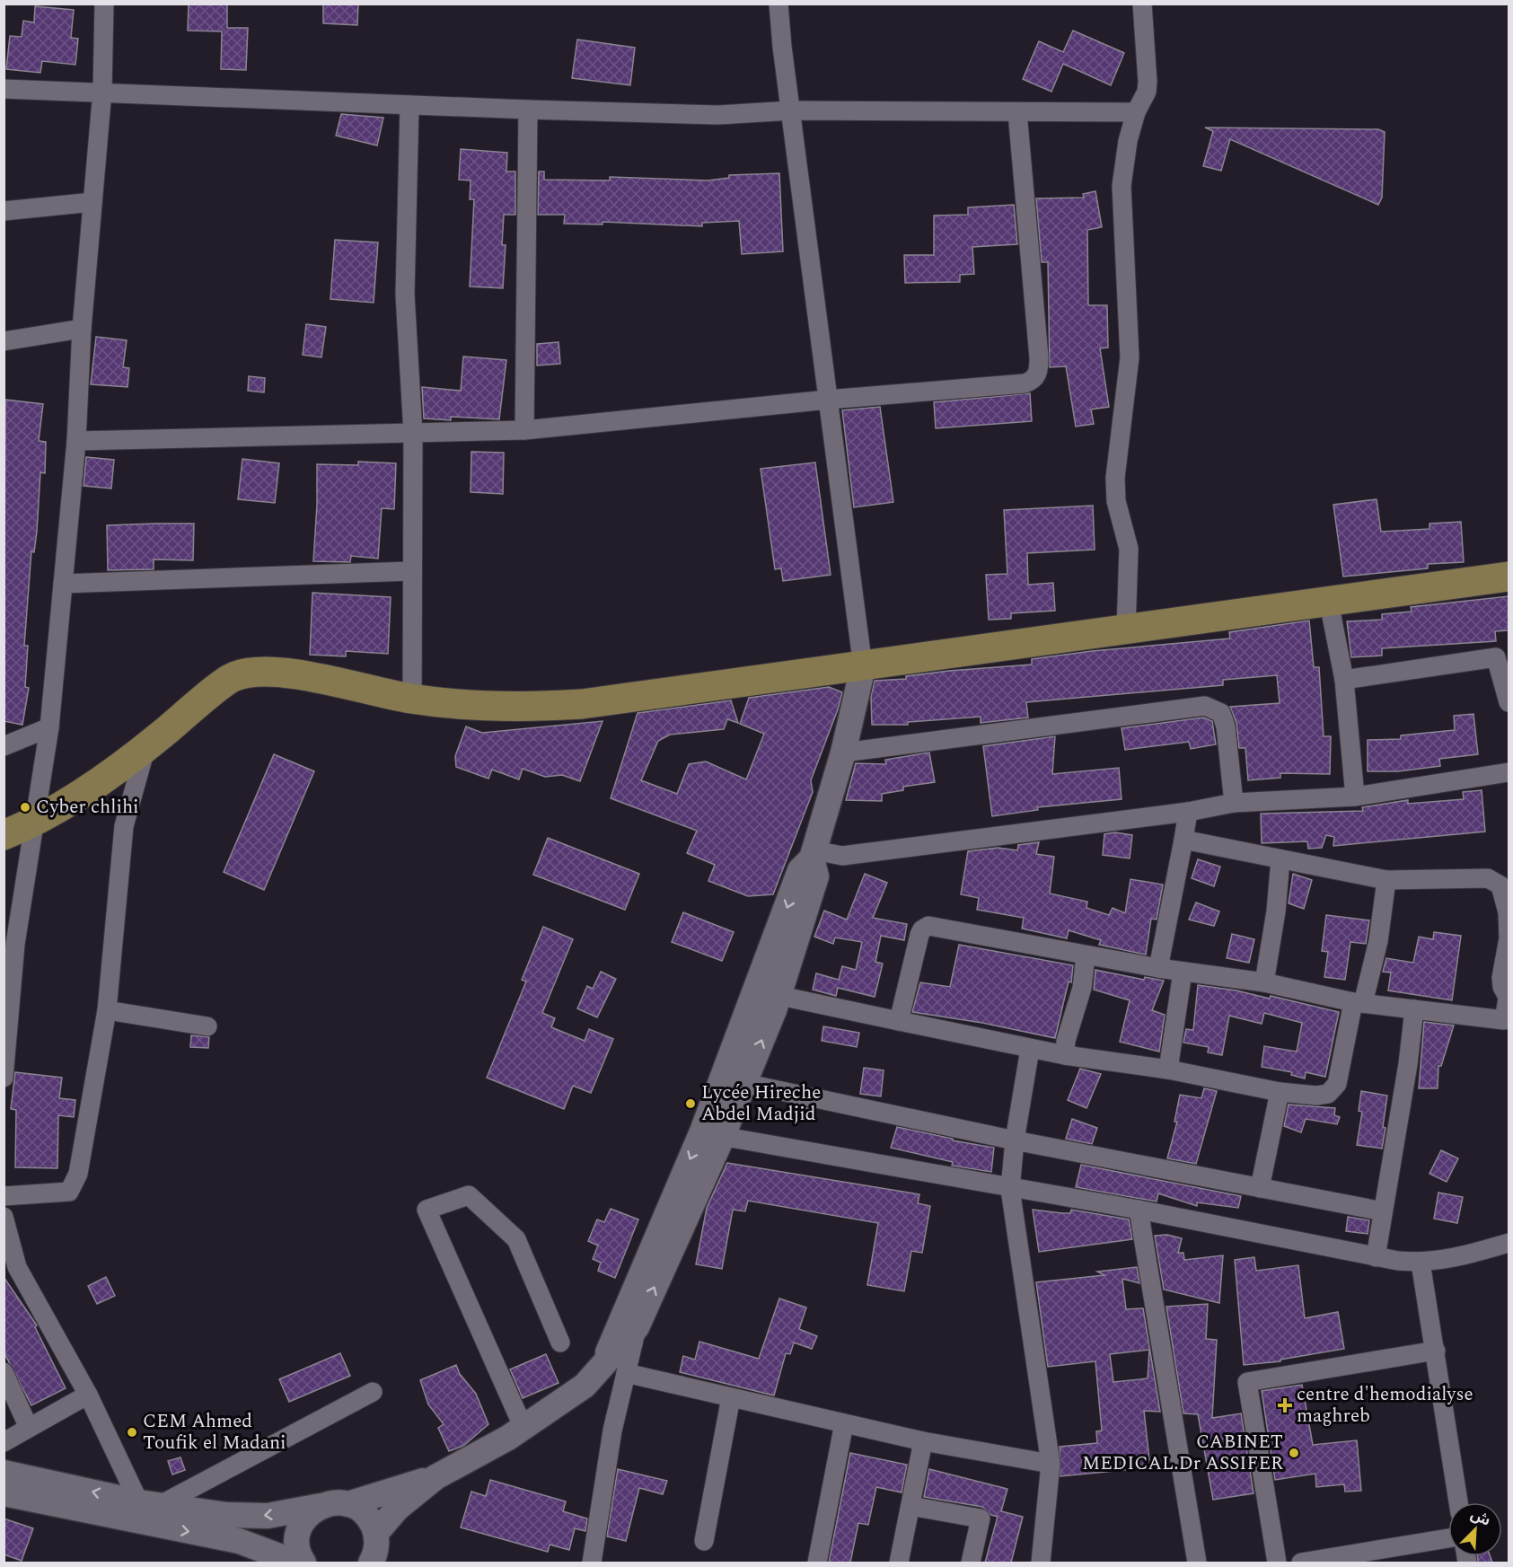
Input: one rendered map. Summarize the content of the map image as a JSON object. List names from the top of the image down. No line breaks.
{"places":{"other":["Cyber chlihi","Lycée Hireche Abdel Madjid","CEM Ahmed Toufik el Madani","CABINET MEDICAL.Dr ASSIFER"],"health":["centre d'hemodialyse maghreb"]},"north":"top right"}
